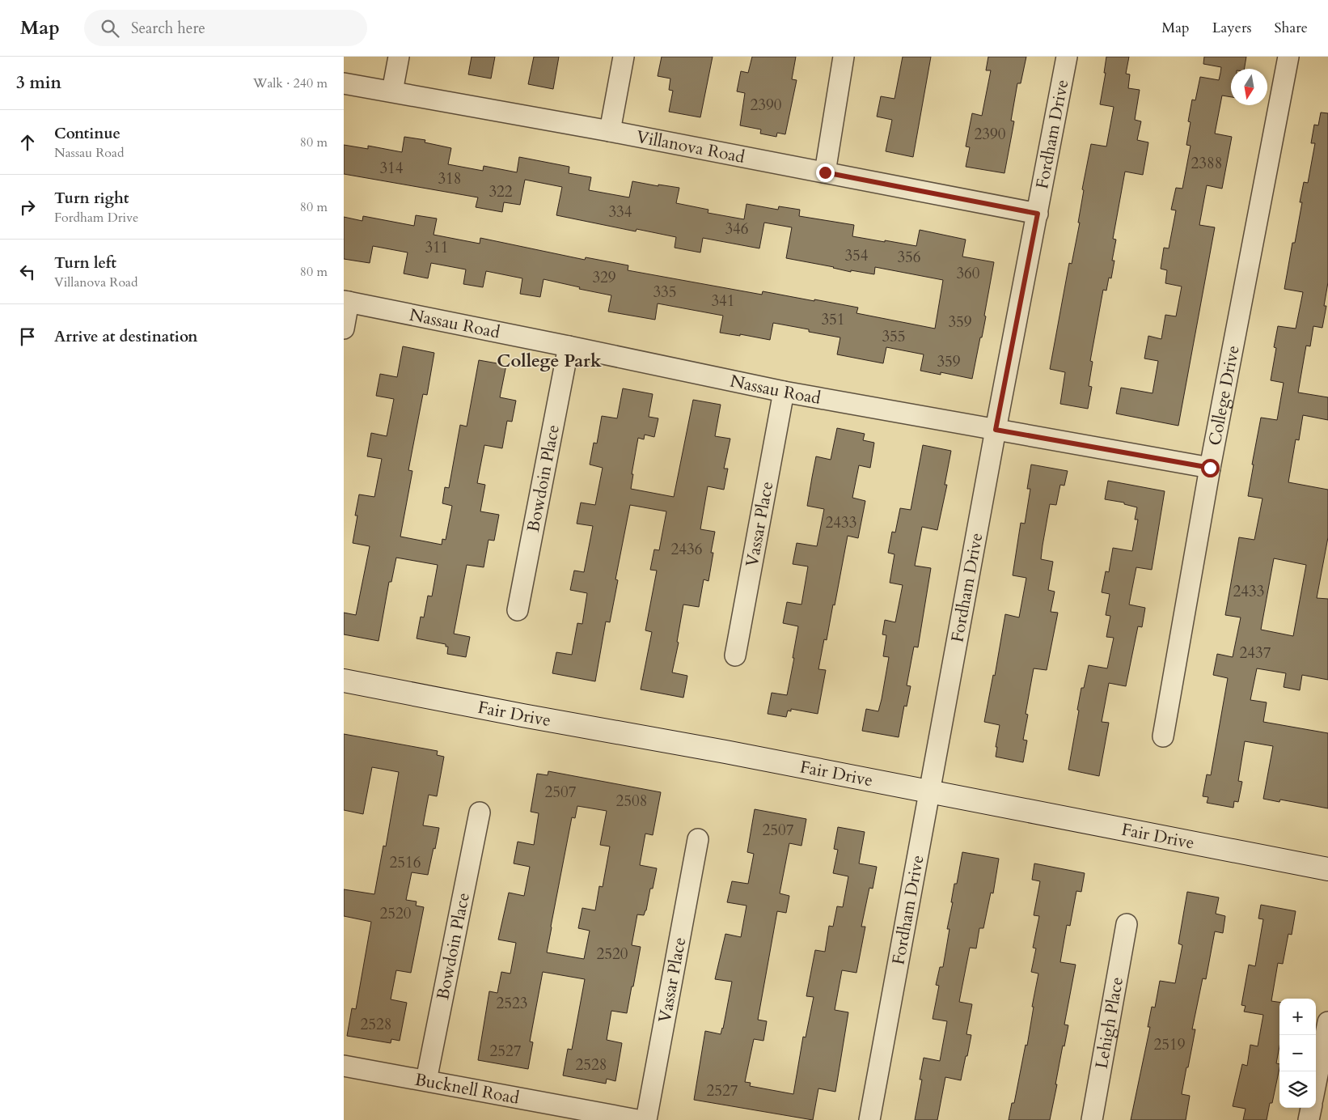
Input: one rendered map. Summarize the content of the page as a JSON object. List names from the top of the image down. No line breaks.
{"streets":{"main road":["Fair Drive"],"street":["Fordham Drive","Villanova Road","Nassau Road","College Drive","Bowdoin Place","Vassar Place","Lehigh Place","Bucknell Road"]},"crossings":[["Fordham Drive","Villanova Road"],["Fordham Drive","Nassau Road"],["Fordham Drive","Fair Drive"],["Nassau Road","College Drive"],["Nassau Road","Bowdoin Place"],["Nassau Road","Vassar Place"],["Bowdoin Place","Bucknell Road"]],"districts":["College Park"],"house_numbers":["2390","2390","2388","314","318","322","334","346","311","354","356","360","329","335","341","351","359","355","359","2433","2436","2433","2437","2507","2508","2507","2516","2520","2520","2523","2528","2519","2527","2528","2527"],"north":"bottom","page":{"header":"Map","search":"Search here","nav":["Map","Layers","Share"],"heading":["3 min","Walk · 240 m"],"list":[["Continue","Nassau Road","80 m"],["Turn right","Fordham Drive","80 m"],["Turn left","Villanova Road","80 m"],"Arrive at destination"],"map_buttons":["+","−"]}}
